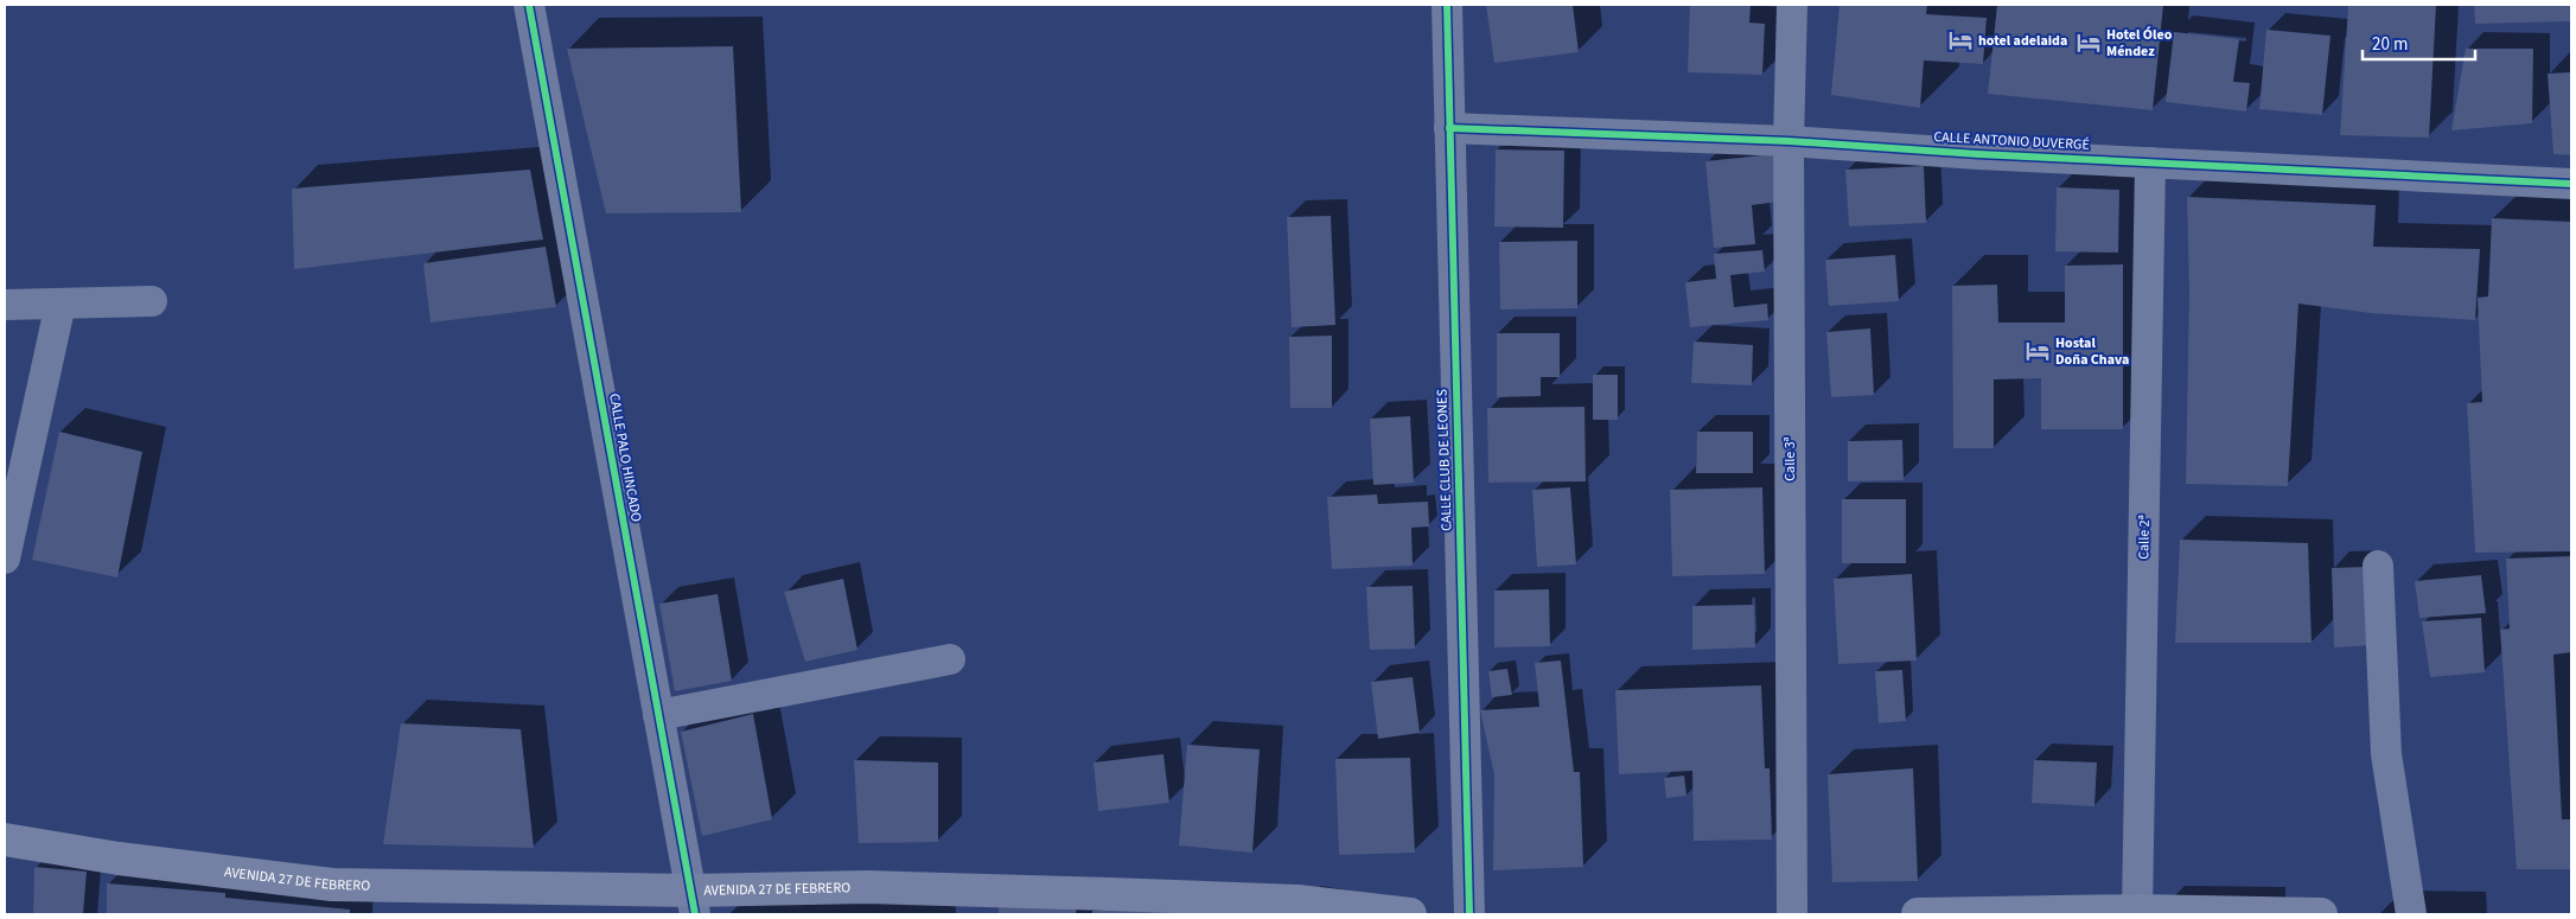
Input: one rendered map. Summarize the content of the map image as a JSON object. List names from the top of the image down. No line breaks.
{"streets":{"main road":["AVENIDA 27 DE FEBRERO"],"street":["CALLE ANTONIO DUVERGÉ","CALLE PALO HINCADO","Calle 3ª","CALLE CLUB DE LEONES","Calle 2ª"]},"crossings":[["CALLE ANTONIO DUVERGÉ","Calle 3ª"],["CALLE ANTONIO DUVERGÉ","CALLE CLUB DE LEONES"],["CALLE ANTONIO DUVERGÉ","Calle 2ª"],["CALLE PALO HINCADO","AVENIDA 27 DE FEBRERO"]],"places":{"hotel":["hotel adelaida","Hotel Óleo Méndez","Hostal Doña Chava"]},"scale_bar":"20 m"}
